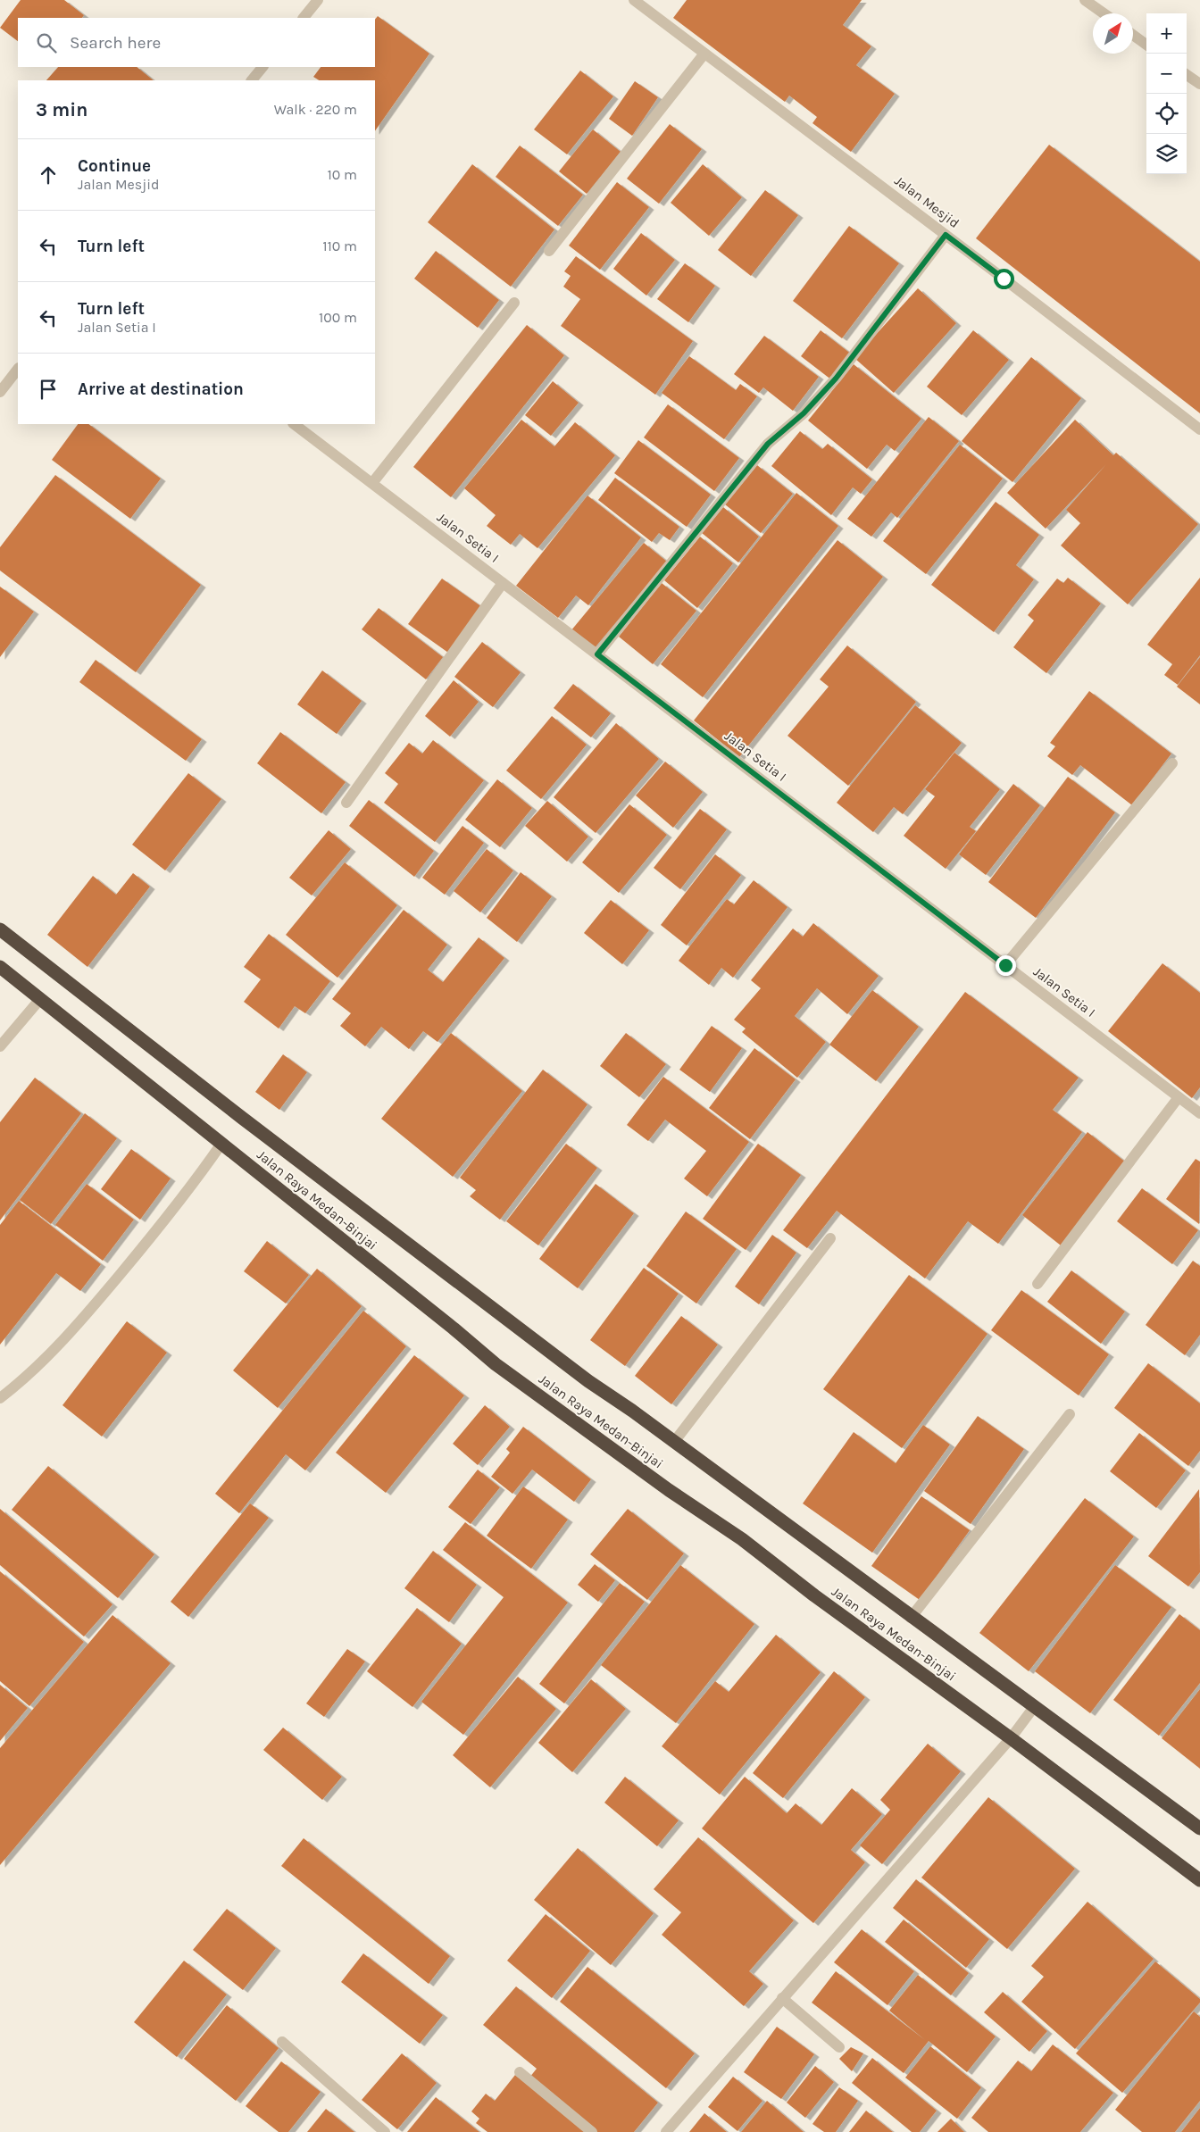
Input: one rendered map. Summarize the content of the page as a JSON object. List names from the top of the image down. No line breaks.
{"streets":{"highway":["Jalan Raya Medan-Binjai"],"street":["Jalan Mesjid","Jalan Setia I"]},"north":"top right","page":{"map_buttons":["+","−"],"search":"Search here","heading":["3 min","Walk · 220 m"],"list":[["Continue","Jalan Mesjid","10 m"],["Turn left","110 m"],["Turn left","Jalan Setia I","100 m"],"Arrive at destination"]}}
